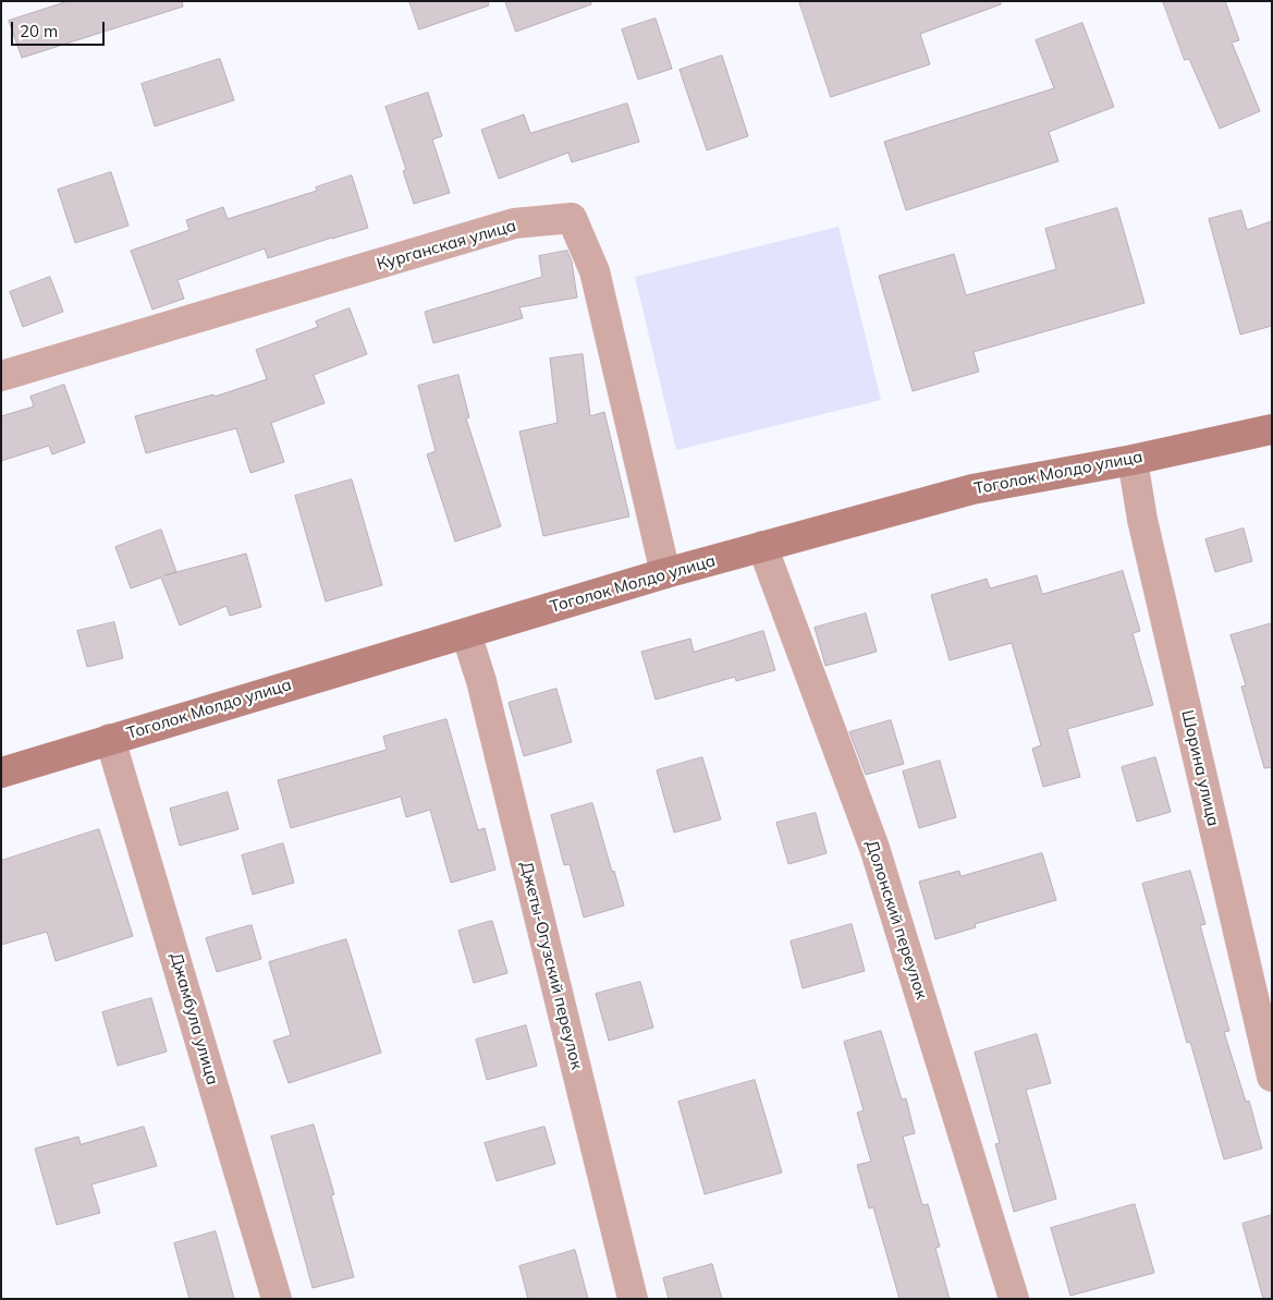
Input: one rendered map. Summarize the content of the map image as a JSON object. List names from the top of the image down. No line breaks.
{"streets":{"main road":["Тоголок Молдо улица"],"street":["Курганская улица","Шорина улица","Долонский переулок","Джеты-Огузский переулок","Джамбула улица"]},"crossings":[["Курганская улица","Тоголок Молдо улица"],["Тоголок Молдо улица","Шорина улица"],["Тоголок Молдо улица","Долонский переулок"],["Тоголок Молдо улица","Джеты-Огузский переулок"],["Тоголок Молдо улица","Джамбула улица"]],"scale_bar":"20 m"}
